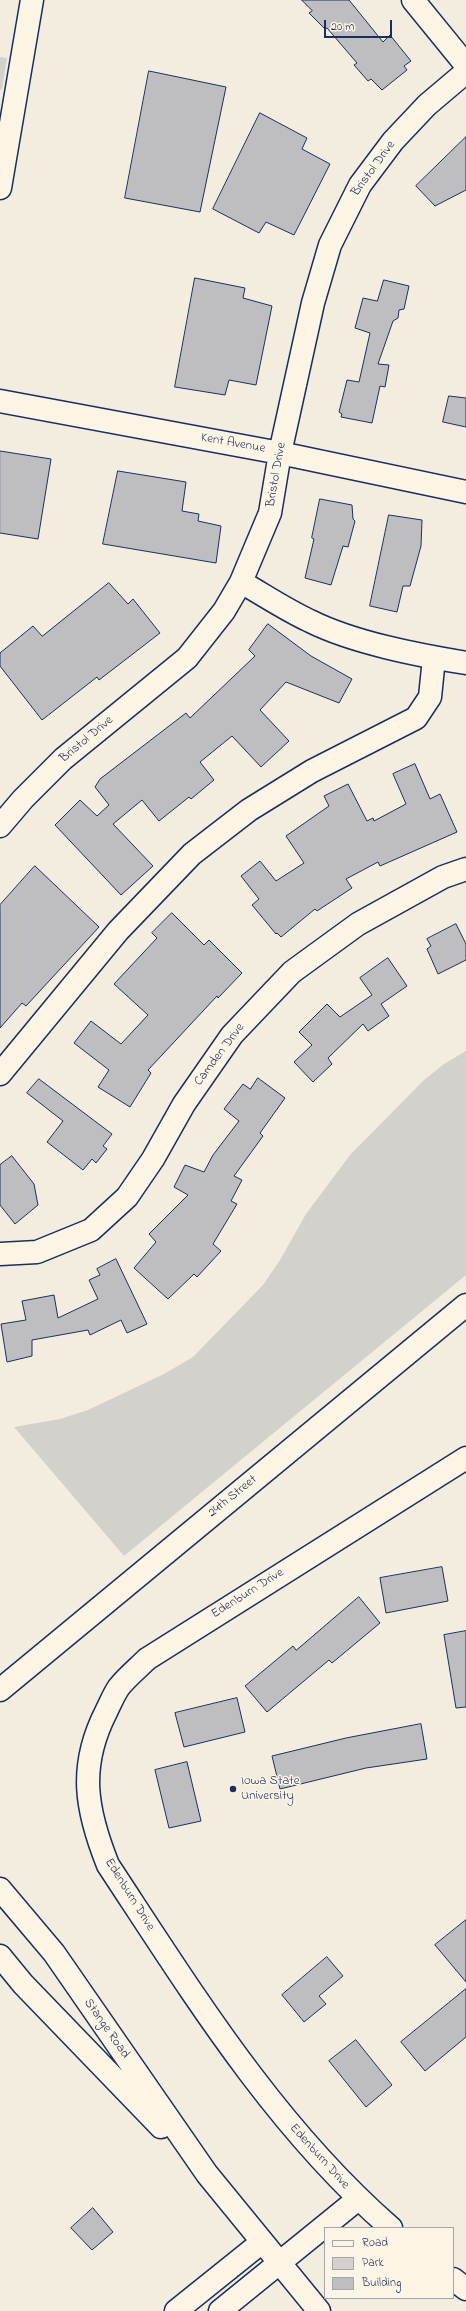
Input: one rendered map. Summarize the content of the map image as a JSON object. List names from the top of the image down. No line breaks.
{"streets":{"street":["Bristol Drive","Kent Avenue","Camden Drive","24th Street","Edenburn Drive","Stange Road"]},"crossings":[["Bristol Drive","Kent Avenue"]],"places":["Iowa State University"],"legend":["Road","Park","Building"],"scale_bar":"20 m"}
